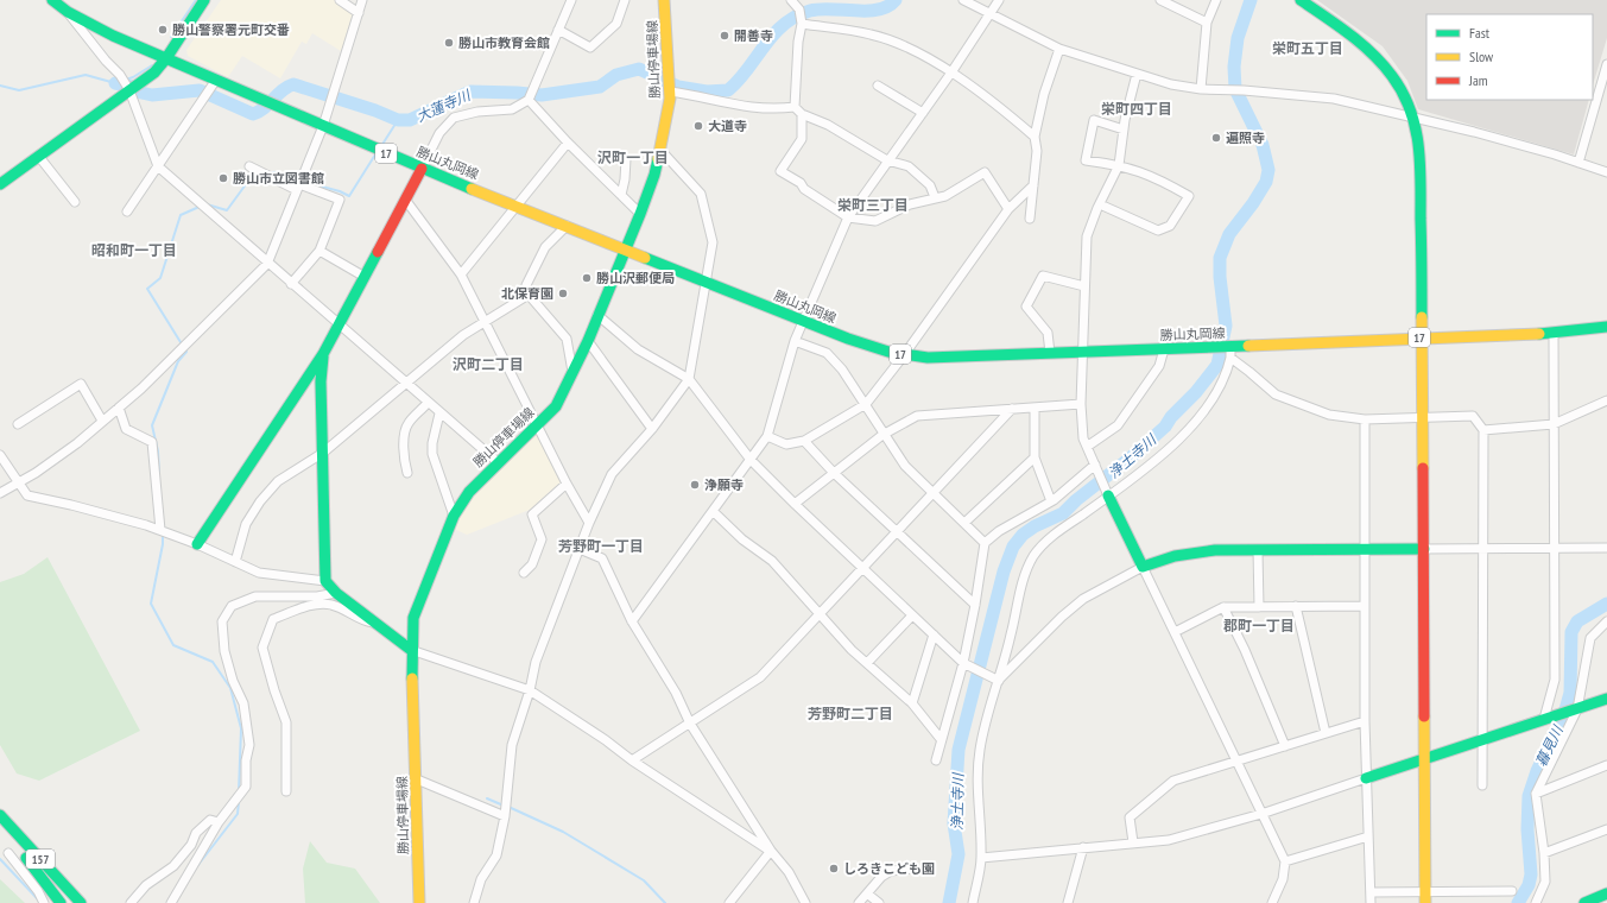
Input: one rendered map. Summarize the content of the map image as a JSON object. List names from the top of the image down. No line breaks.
{"streets":{"main road":["勝山停車場線","17","勝山丸岡線","157"]},"crossings":[["勝山停車場線","勝山丸岡線"]],"districts":["栄町五丁目","栄町四丁目","沢町一丁目","栄町三丁目","昭和町一丁目","沢町二丁目","芳野町一丁目","郡町一丁目","芳野町二丁目"],"water":["大蓮寺川","浄土寺川","暮見川"],"places":["勝山警察署元町交番","開善寺","勝山市教育会館","大道寺","遍照寺","勝山市立図書館","勝山沢郵便局","北保育園","浄願寺","しろきこども園"],"legend":["Fast","Slow","Jam"]}
